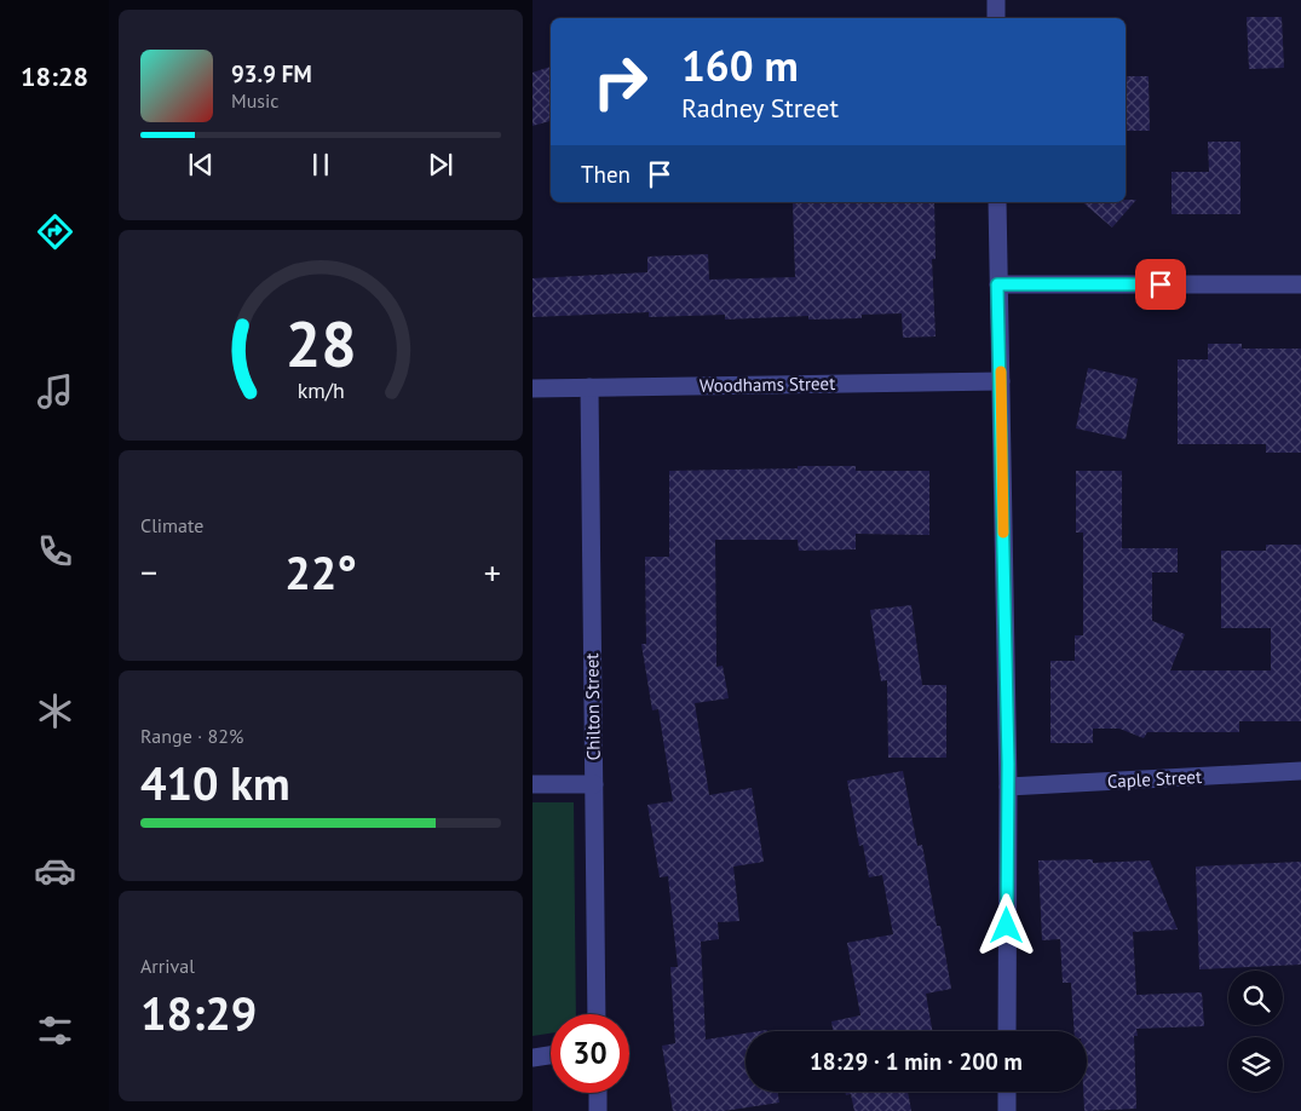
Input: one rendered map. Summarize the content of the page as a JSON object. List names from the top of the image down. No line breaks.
{"streets":{"street":["Woodhams Street","Chilton Street","Caple Street"]},"crossings":[["Woodhams Street","Chilton Street"]],"page":{"tabs":"18:28","turn":["160 m","Radney Street"],"song":["93.9 FM","Music"],"then":"Then","tile":["Climate",["Range · 82%","410 km"],["Arrival","18:29"]],"heat":["−","22°","+"],"limit":"30","trip":"18:29 · 1 min · 200 m","gauge":["28","km/h"]}}
